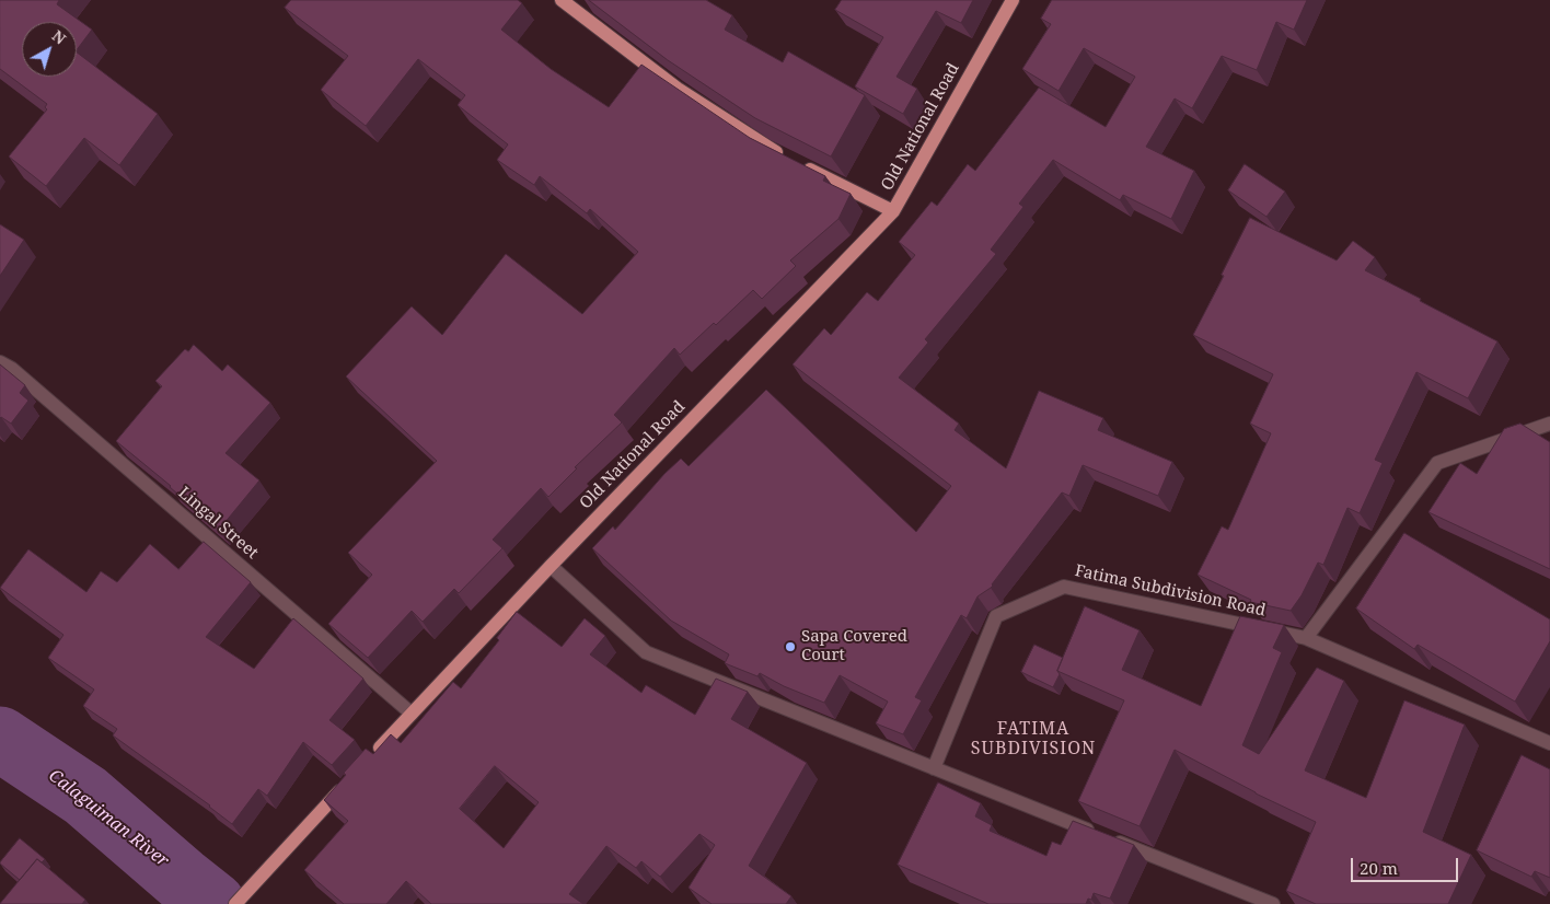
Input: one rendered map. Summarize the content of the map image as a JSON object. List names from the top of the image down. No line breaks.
{"streets":{"main road":["Old National Road"],"street":["Lingal Street","Fatima Subdivision Road"]},"crossings":[["Old National Road","Lingal Street"]],"districts":["FATIMA SUBDIVISION"],"water":["Calaguiman River"],"places":["Sapa Covered Court"],"scale_bar":"20 m","north":"top right"}
